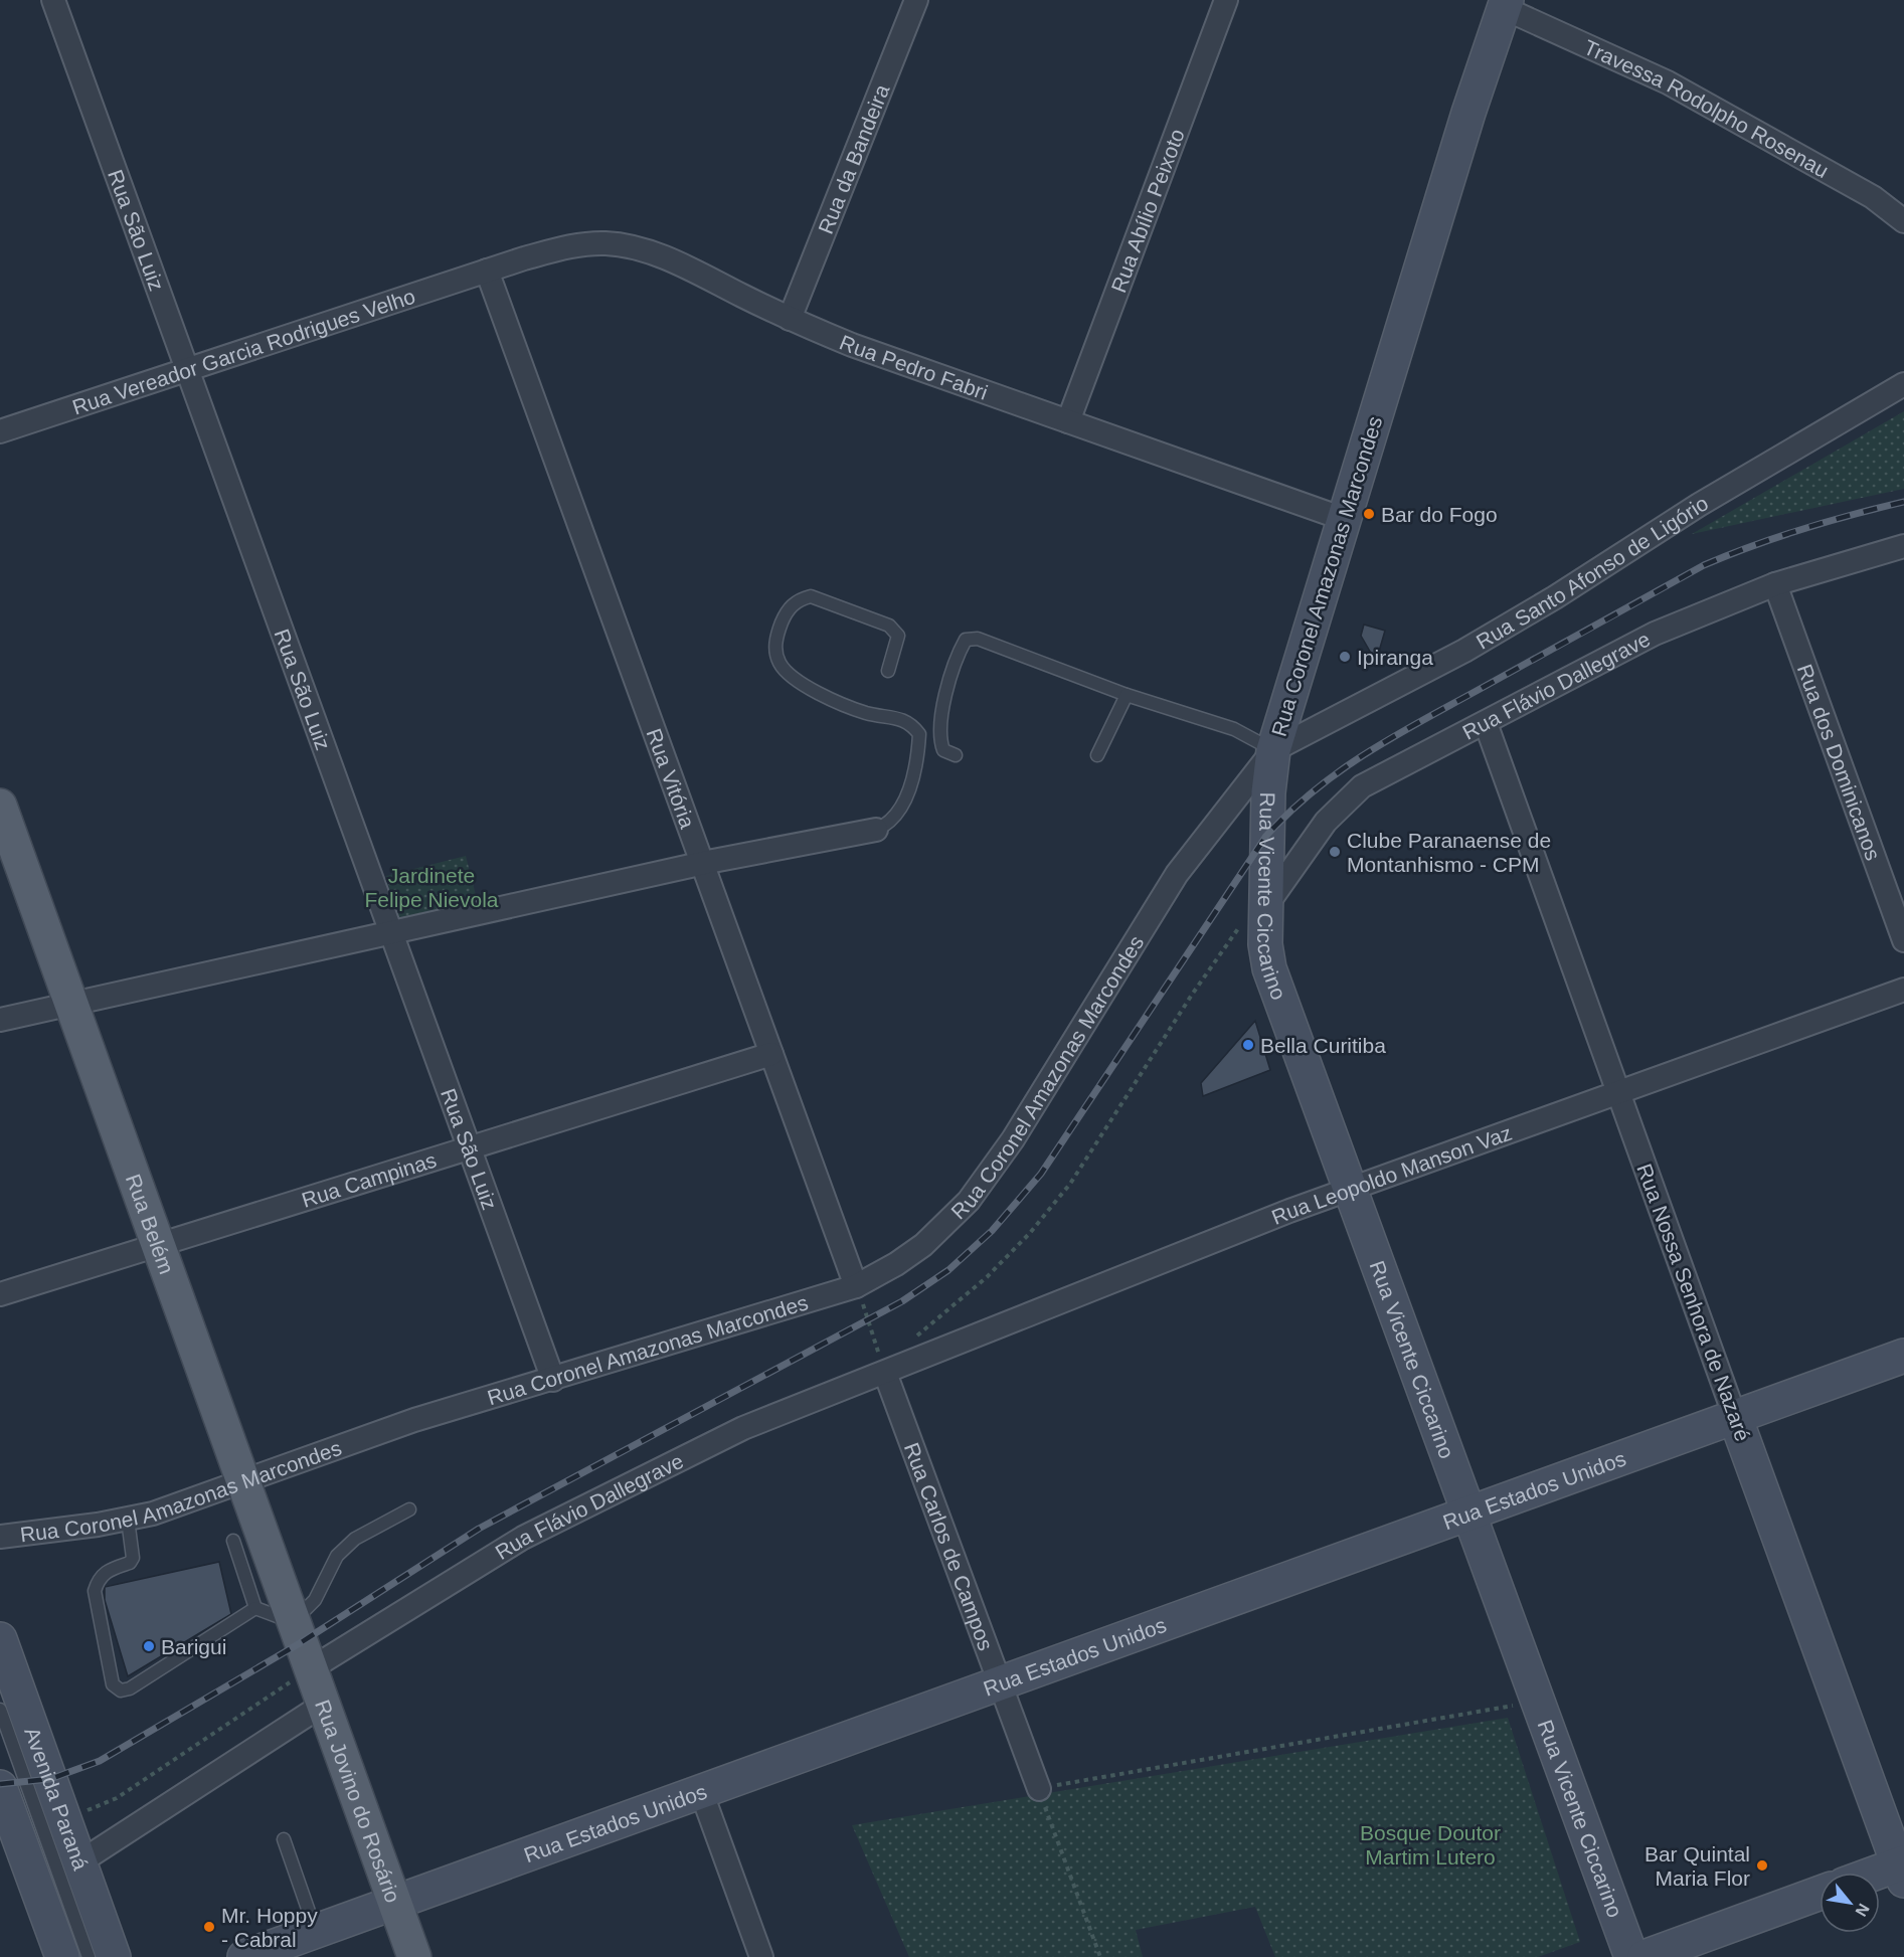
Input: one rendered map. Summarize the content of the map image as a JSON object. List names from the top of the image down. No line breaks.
{"streets":{"main road":["Rua Belém","Rua Jovino do Rosário"],"street":["Travessa Rodolpho Rosenau","Rua da Bandeira","Rua Abílio Peixoto","Rua São Luiz","Rua Vereador Garcia Rodrigues Velho","Rua Pedro Fabri","Rua Santo Afonso de Ligório","Rua Coronel Amazonas Marcondes","Rua Flávio Dallegrave","Rua dos Dominicanos","Rua Vitória","Rua Vicente Ciccarino","Rua Leopoldo Manson Vaz","Rua Campinas","Rua Nossa Senhora de Nazaré","Rua Estados Unidos","Rua Carlos de Campos","Avenida Paraná"]},"crossings":[["Travessa Rodolpho Rosenau","Rua Coronel Amazonas Marcondes"],["Rua da Bandeira","Rua Pedro Fabri"],["Rua Abílio Peixoto","Rua Pedro Fabri"],["Rua São Luiz","Rua Vereador Garcia Rodrigues Velho"],["Rua São Luiz","Rua Coronel Amazonas Marcondes"],["Rua São Luiz","Rua Campinas"],["Rua Vereador Garcia Rodrigues Velho","Rua Pedro Fabri"],["Rua Vereador Garcia Rodrigues Velho","Rua Vitória"],["Rua Pedro Fabri","Rua Coronel Amazonas Marcondes"],["Rua Pedro Fabri","Rua Vitória"],["Rua Santo Afonso de Ligório","Rua Coronel Amazonas Marcondes"],["Rua Santo Afonso de Ligório","Rua Vicente Ciccarino"],["Rua Coronel Amazonas Marcondes","Rua Vitória"],["Rua Coronel Amazonas Marcondes","Rua Vicente Ciccarino"],["Rua Coronel Amazonas Marcondes","Rua Belém"],["Rua Flávio Dallegrave","Rua dos Dominicanos"],["Rua Flávio Dallegrave","Rua Vicente Ciccarino"],["Rua Flávio Dallegrave","Rua Leopoldo Manson Vaz"],["Rua Flávio Dallegrave","Rua Belém"],["Rua Flávio Dallegrave","Rua Nossa Senhora de Nazaré"],["Rua Flávio Dallegrave","Rua Carlos de Campos"],["Rua Flávio Dallegrave","Rua Jovino do Rosário"],["Rua Vitória","Rua Campinas"],["Rua Vicente Ciccarino","Rua Leopoldo Manson Vaz"],["Rua Vicente Ciccarino","Rua Estados Unidos"],["Rua Leopoldo Manson Vaz","Rua Nossa Senhora de Nazaré"],["Rua Leopoldo Manson Vaz","Rua Carlos de Campos"],["Rua Campinas","Rua Belém"],["Rua Belém","Rua Jovino do Rosário"],["Rua Nossa Senhora de Nazaré","Rua Estados Unidos"],["Rua Estados Unidos","Rua Carlos de Campos"],["Rua Estados Unidos","Rua Jovino do Rosário"]],"parks":["Jardinete Felipe Nievola","Bosque Doutor Martim Lutero"],"places":["Bar do Fogo","Ipiranga","Clube Paranaense de Montanhismo - CPM","Bella Curitiba","Barigui","Bar Quintal Maria Flor","Mr. Hoppy - Cabral"],"north":"bottom right"}
